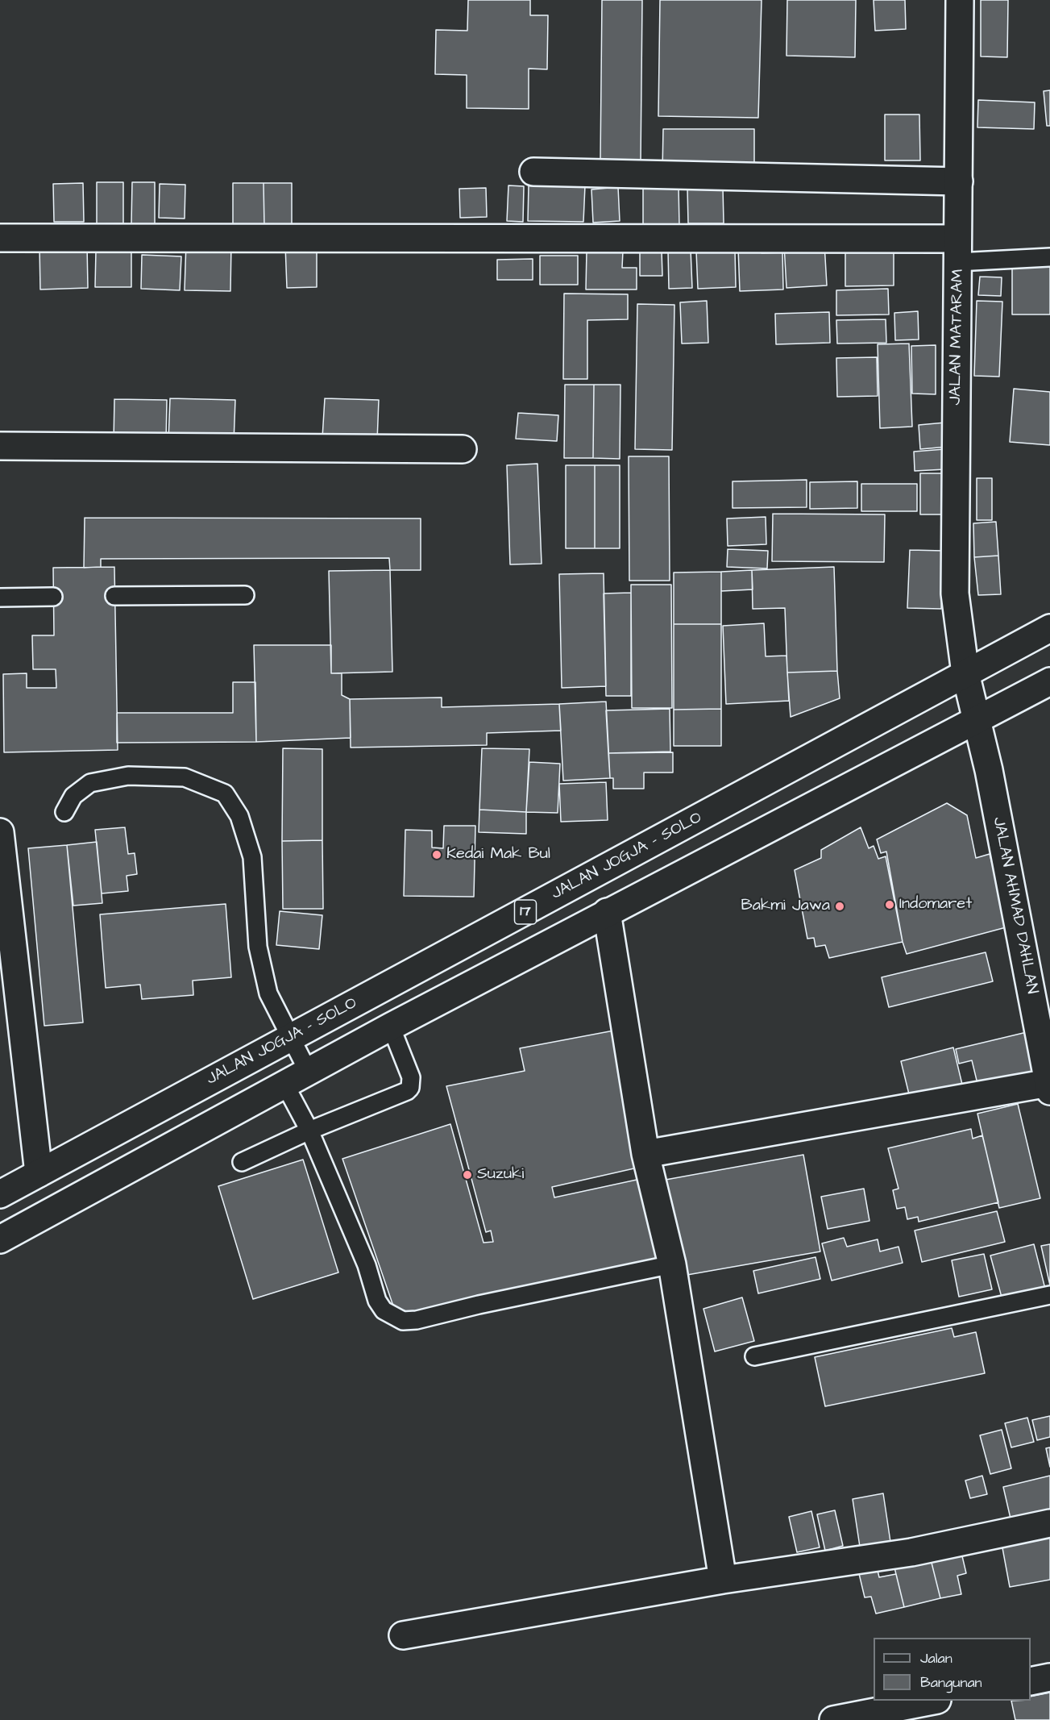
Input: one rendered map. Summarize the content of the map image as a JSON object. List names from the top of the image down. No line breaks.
{"streets":{"main road":["JALAN MATARAM","JALAN JOGJA - SOLO","JALAN AHMAD DAHLAN","17"]},"crossings":[["JALAN MATARAM","JALAN JOGJA - SOLO"],["JALAN MATARAM","JALAN AHMAD DAHLAN"],["JALAN MATARAM","17"],["JALAN AHMAD DAHLAN","17"]],"places":["Kedai Mak Bul","Indomaret","Bakmi Jawa","Suzuki"],"legend":["Jalan","Bangunan"]}
